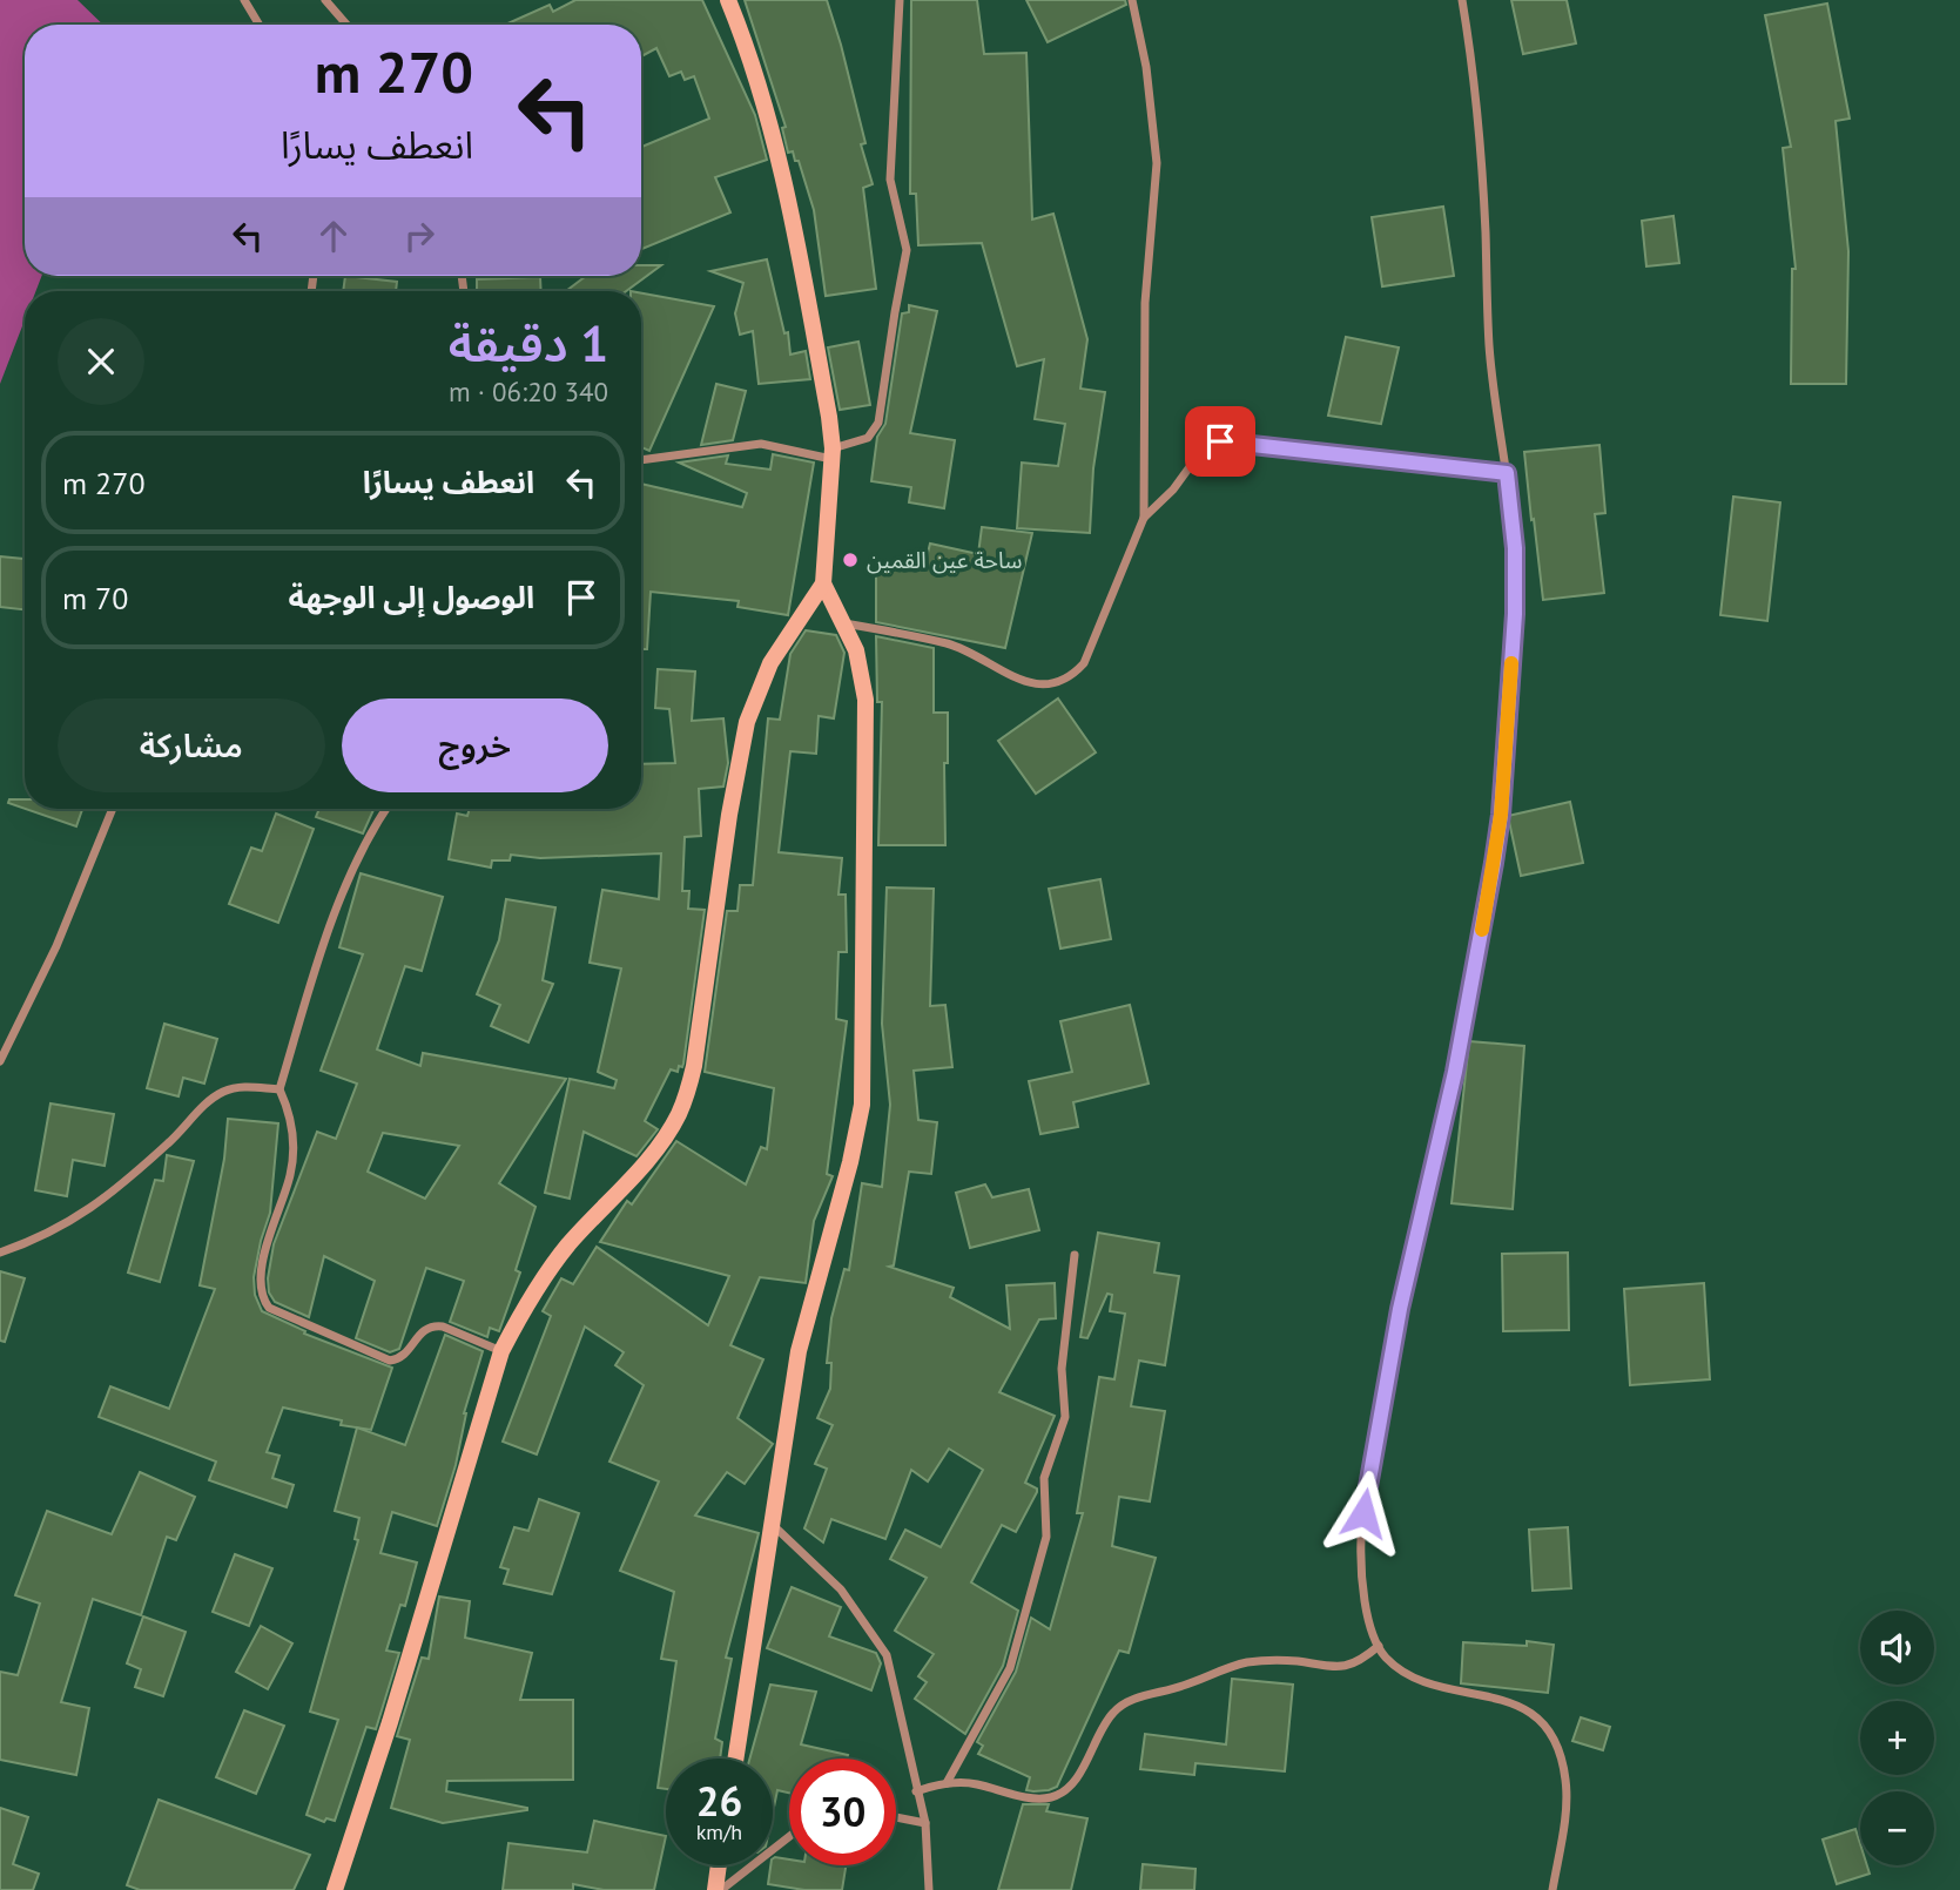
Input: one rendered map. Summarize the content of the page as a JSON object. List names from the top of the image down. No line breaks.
{"places":["ساحة عين القمين"],"page":{"turn":["270 m","انعطف يسارًا"],"heading":["1 دقيقة","340 m · 06:20"],"list":[{"name":"انعطف يسارًا","value":"270 m"},{"name":"الوصول إلى الوجهة","value":"70 m"}],"buttons":["خروج","مشاركة"],"map_buttons":["+","−"],"speed":"26 km/h","limit":"30"}}
